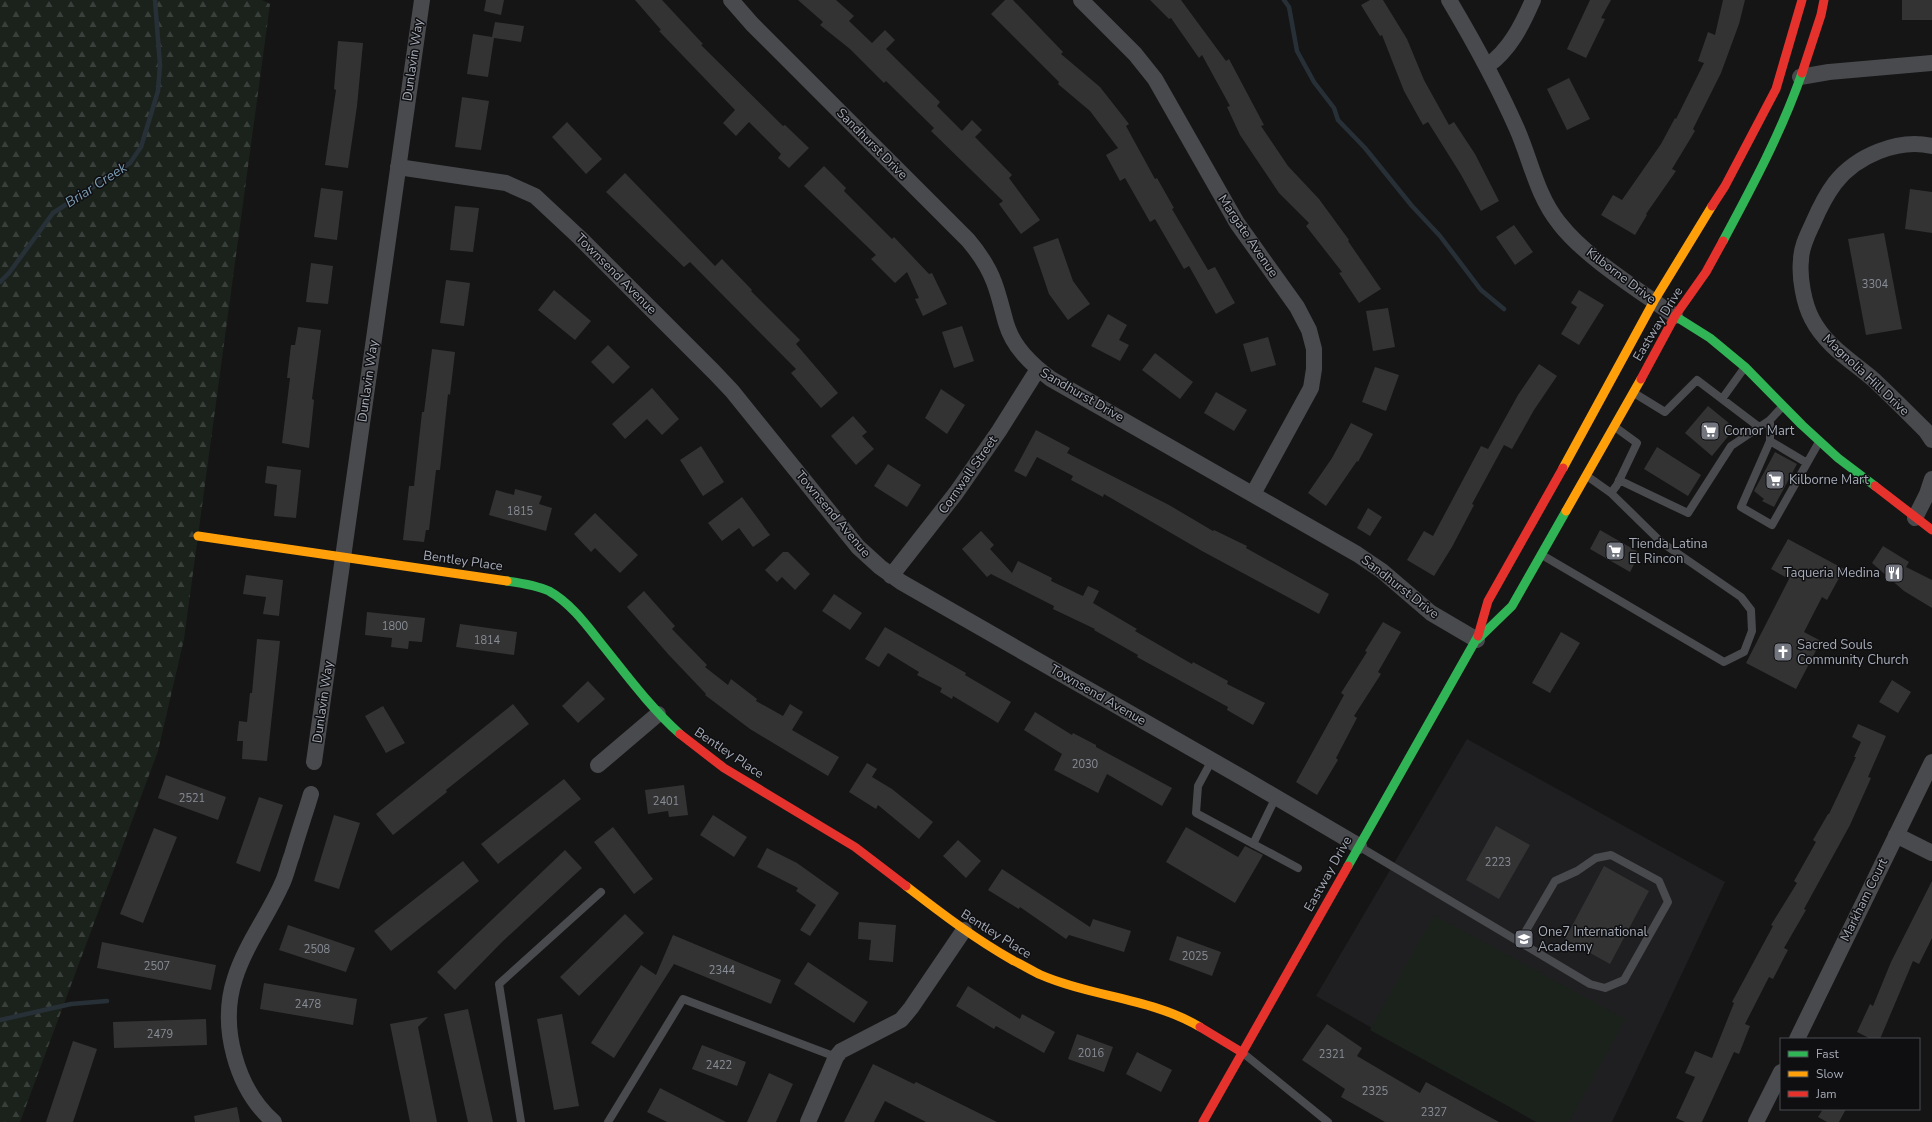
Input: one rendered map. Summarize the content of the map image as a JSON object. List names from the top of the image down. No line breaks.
{"streets":{"main road":["Kilborne Drive","Eastway Drive","Bentley Place"],"street":["Dunlavin Way","Sandhurst Drive","Margate Avenue","Townsend Avenue","Magnolia Hill Drive","Cornwall Street","Markham Court"]},"crossings":[["Dunlavin Way","Townsend Avenue"],["Dunlavin Way","Bentley Place"],["Sandhurst Drive","Margate Avenue"],["Sandhurst Drive","Eastway Drive"],["Sandhurst Drive","Cornwall Street"],["Townsend Avenue","Eastway Drive"],["Townsend Avenue","Cornwall Street"],["Kilborne Drive","Eastway Drive"],["Eastway Drive","Bentley Place"]],"water":["Briar Creek"],"places":{"supermarket":["Cornor Mart","Kilborne Mart","Tienda Latina El Rincon"],"restaurant":["Taqueria Medina"],"church":["Sacred Souls Community Church"],"school or university":["One7 International Academy"]},"house_numbers":["3304","1815","1800","1814","2030","2521","2401","2223","2508","2025","2507","2344","2478","2479","2016","2321","2422","2325","2327"],"legend":["Fast","Slow","Jam"]}
